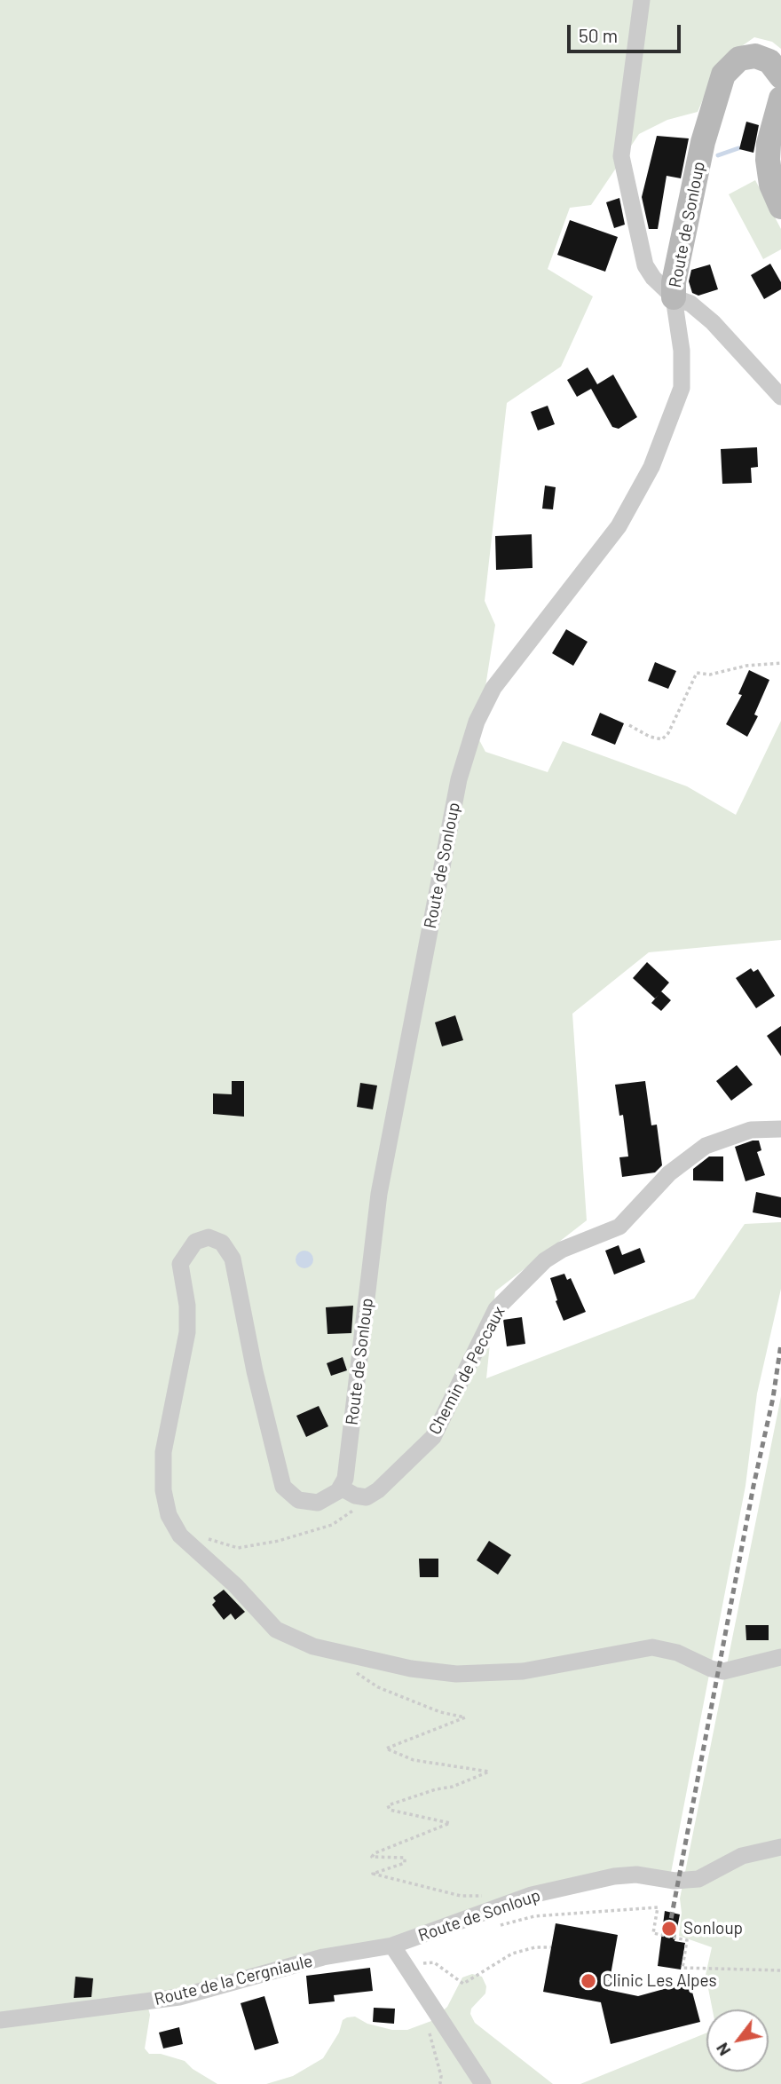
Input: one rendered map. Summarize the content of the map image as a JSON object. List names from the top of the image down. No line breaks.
{"streets":{"street":["Route de Sonloup","Chemin de Peccaux","Route de la Cergniaule"]},"crossings":[["Route de Sonloup","Route de la Cergniaule"]],"places":["Sonloup","Clinic Les Alpes"],"scale_bar":"50 m","north":"bottom left"}
